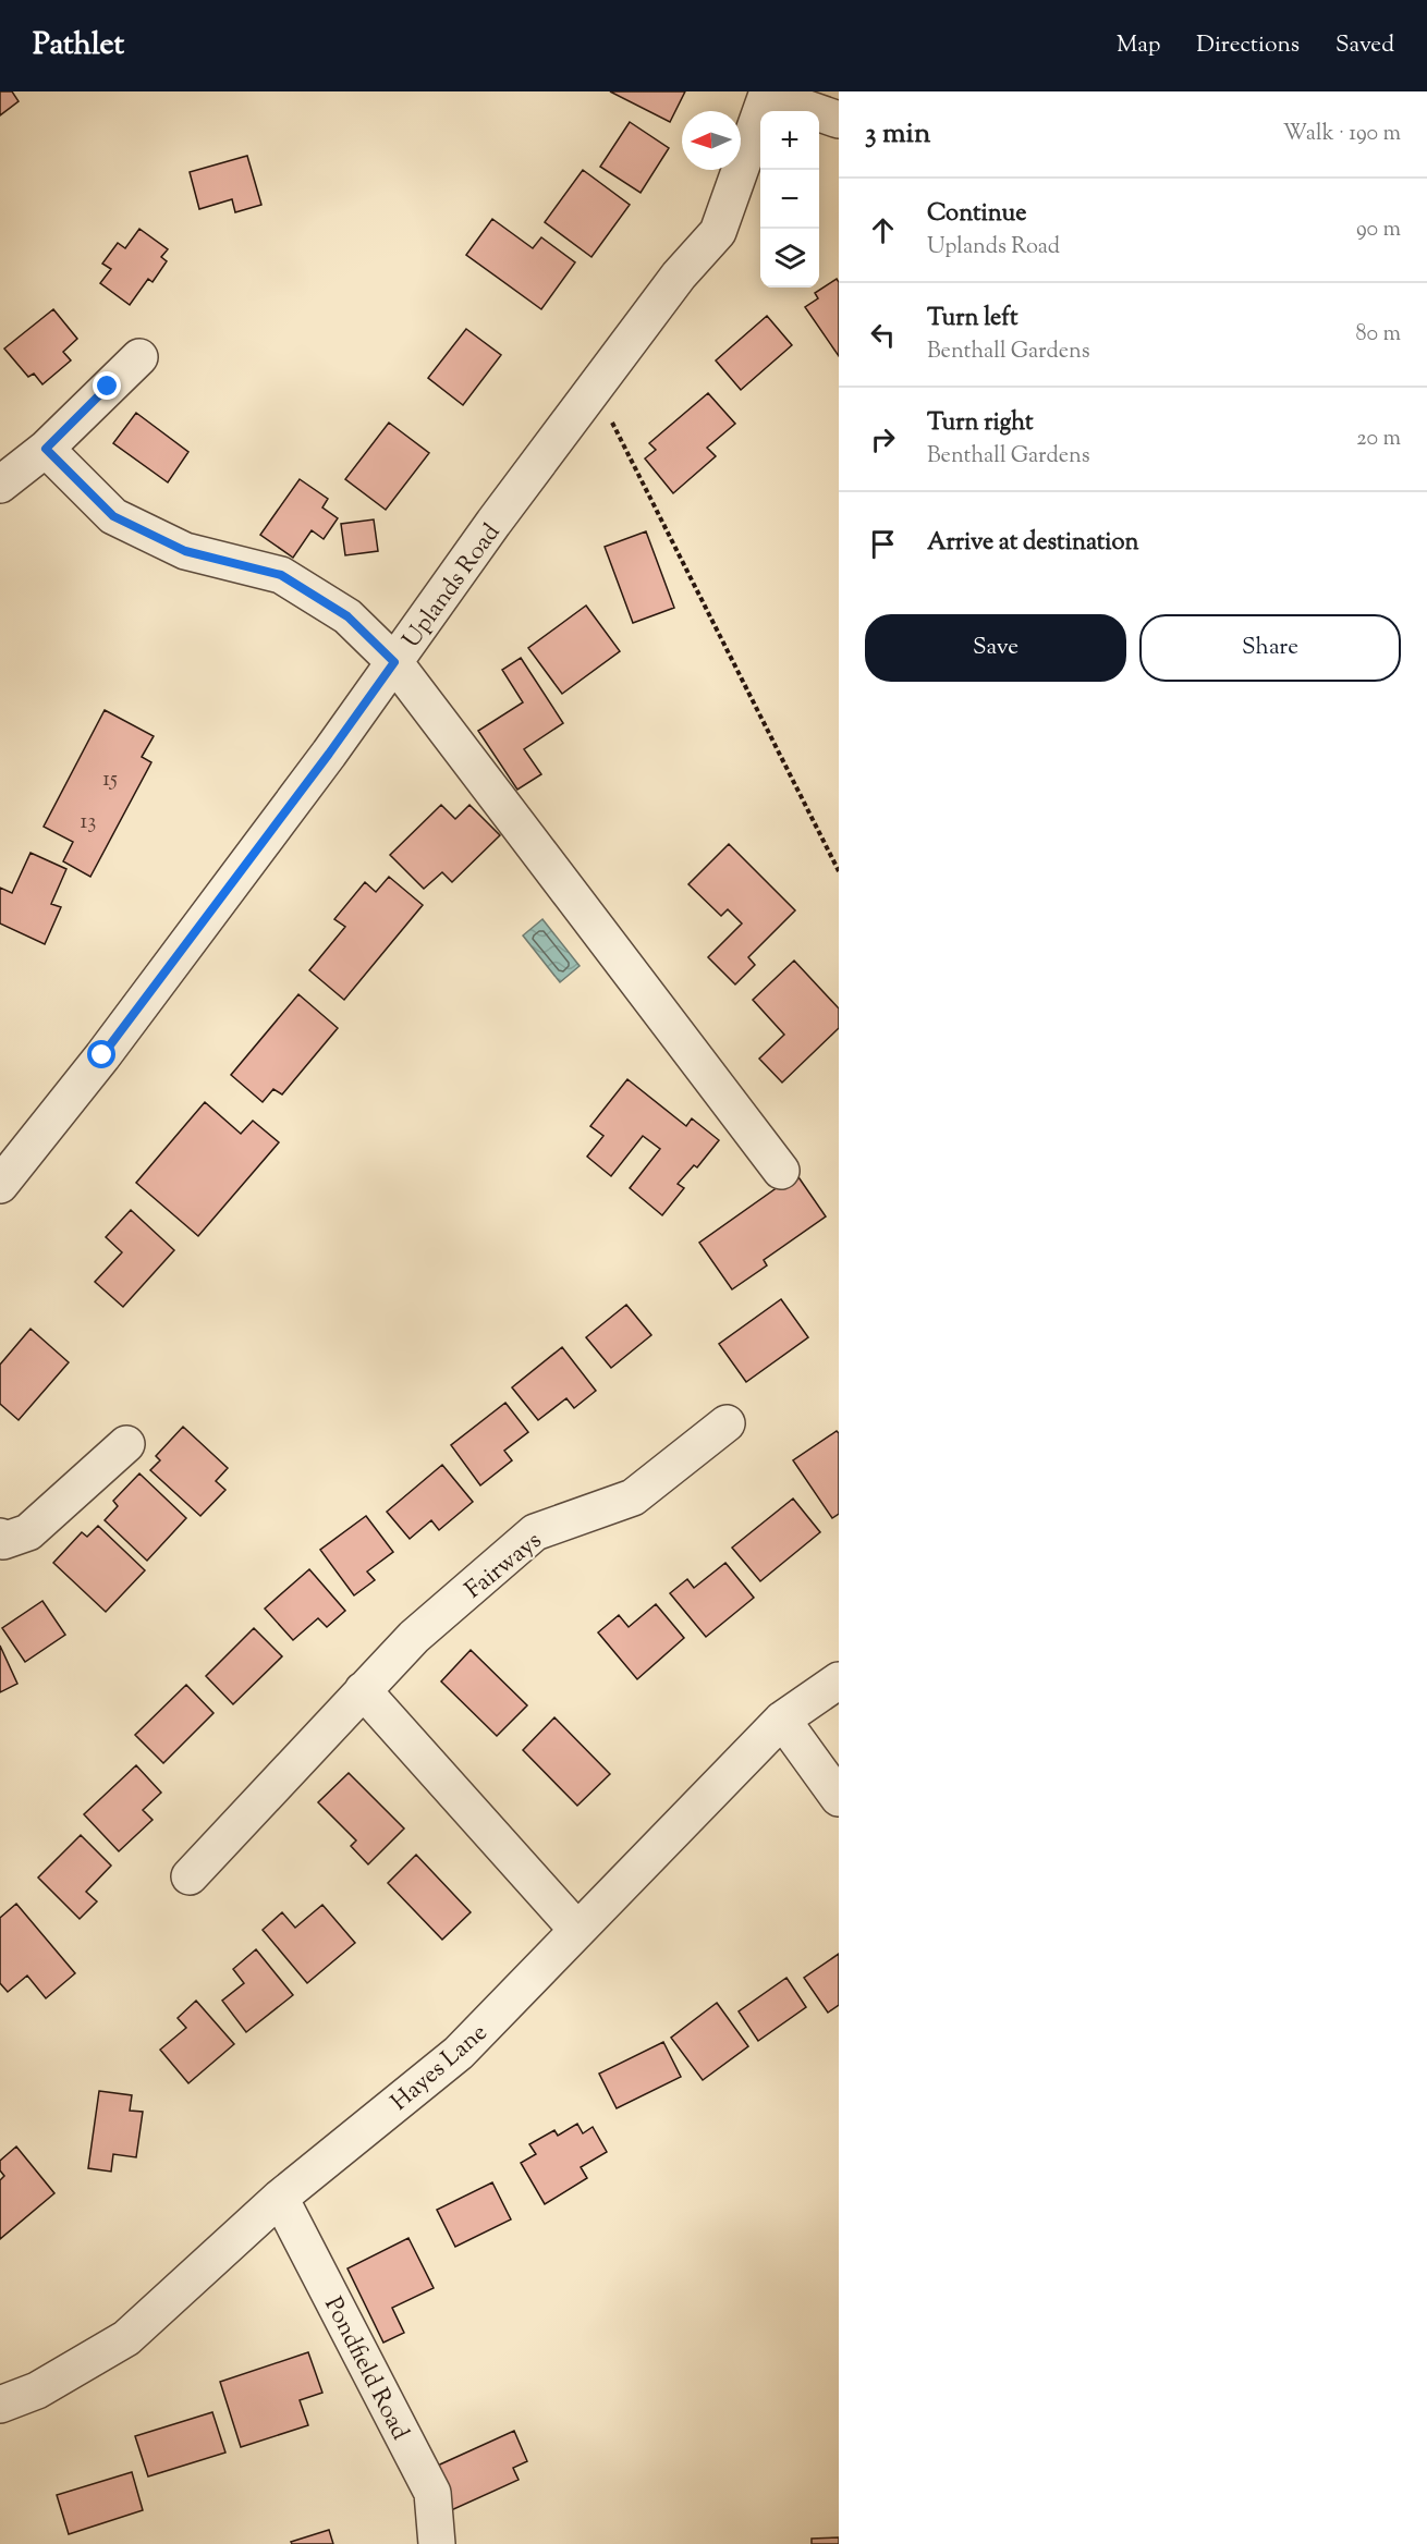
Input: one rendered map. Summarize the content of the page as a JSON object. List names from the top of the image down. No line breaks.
{"streets":{"street":["Uplands Road","Fairways","Hayes Lane","Pondfield Road"]},"crossings":[["Hayes Lane","Pondfield Road"]],"house_numbers":["15","13"],"north":"left","page":{"header":"Pathlet","nav":["Map","Directions","Saved"],"heading":["3 min","Walk · 190 m"],"map_buttons":["+","−"],"list":[["Continue","Uplands Road","90 m"],["Turn left","Benthall Gardens","80 m"],["Turn right","Benthall Gardens","20 m"],"Arrive at destination"],"buttons":["Save","Share"]}}
